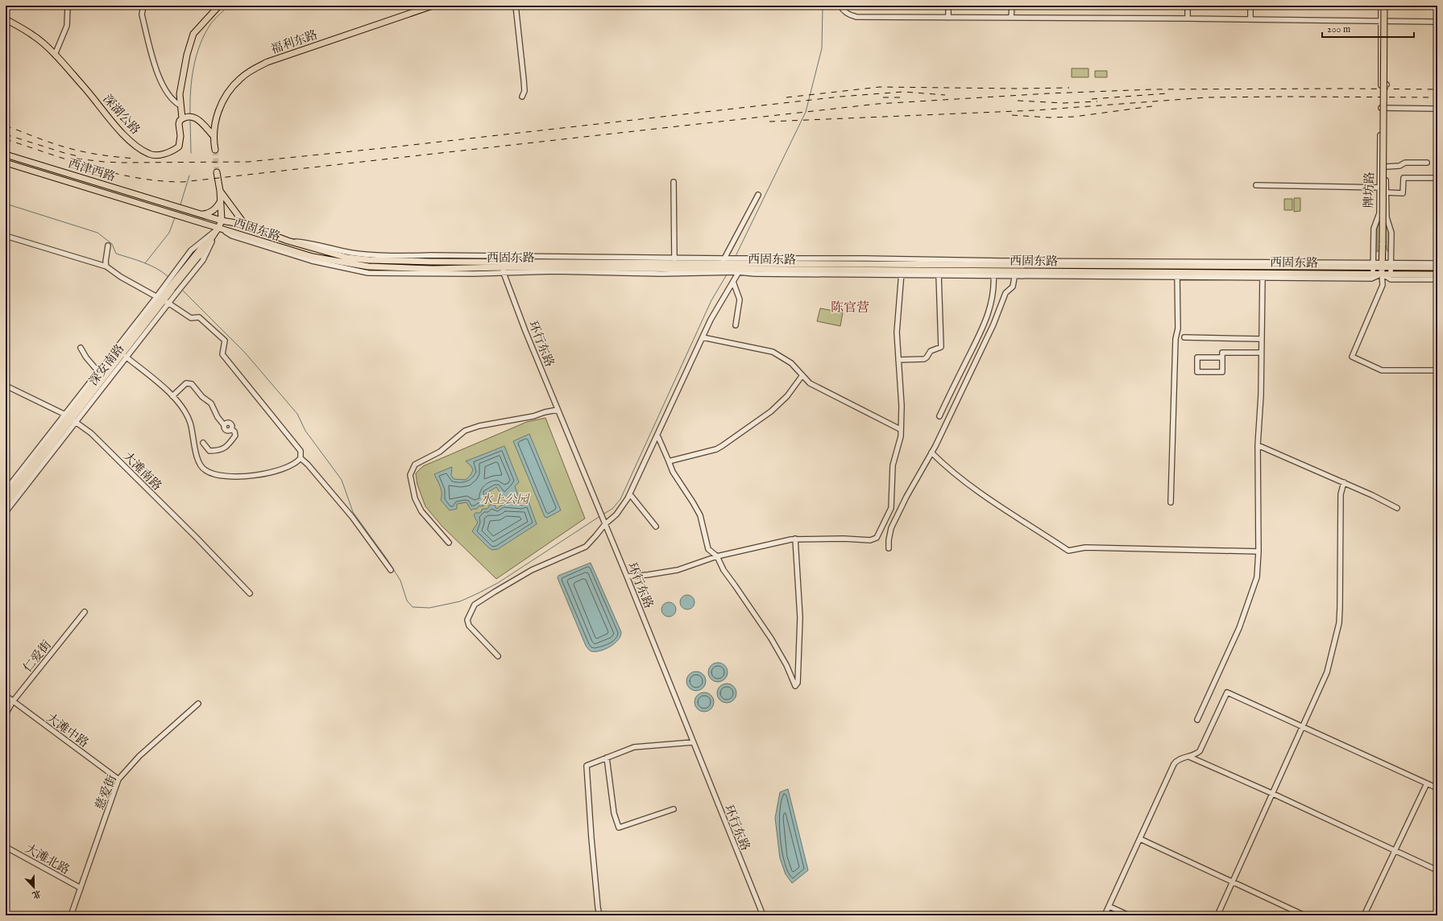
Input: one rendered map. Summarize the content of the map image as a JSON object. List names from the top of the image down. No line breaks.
{"streets":{"main road":["福利东路","深湖公路","西津西路","牌坊路","西固东路","深安南路"],"street":["环行东路","大滩南路","仁爱街","大滩中路","慈爱街","大滩北路"]},"crossings":[["西津西路","西固东路"],["牌坊路","西固东路"],["西固东路","环行东路"],["西固东路","深安南路"],["深安南路","大滩南路"],["仁爱街","大滩中路"],["大滩中路","慈爱街"],["慈爱街","大滩北路"]],"districts":["陈官营"],"parks":["水上公园"],"scale_bar":"200 m","north":"bottom"}
